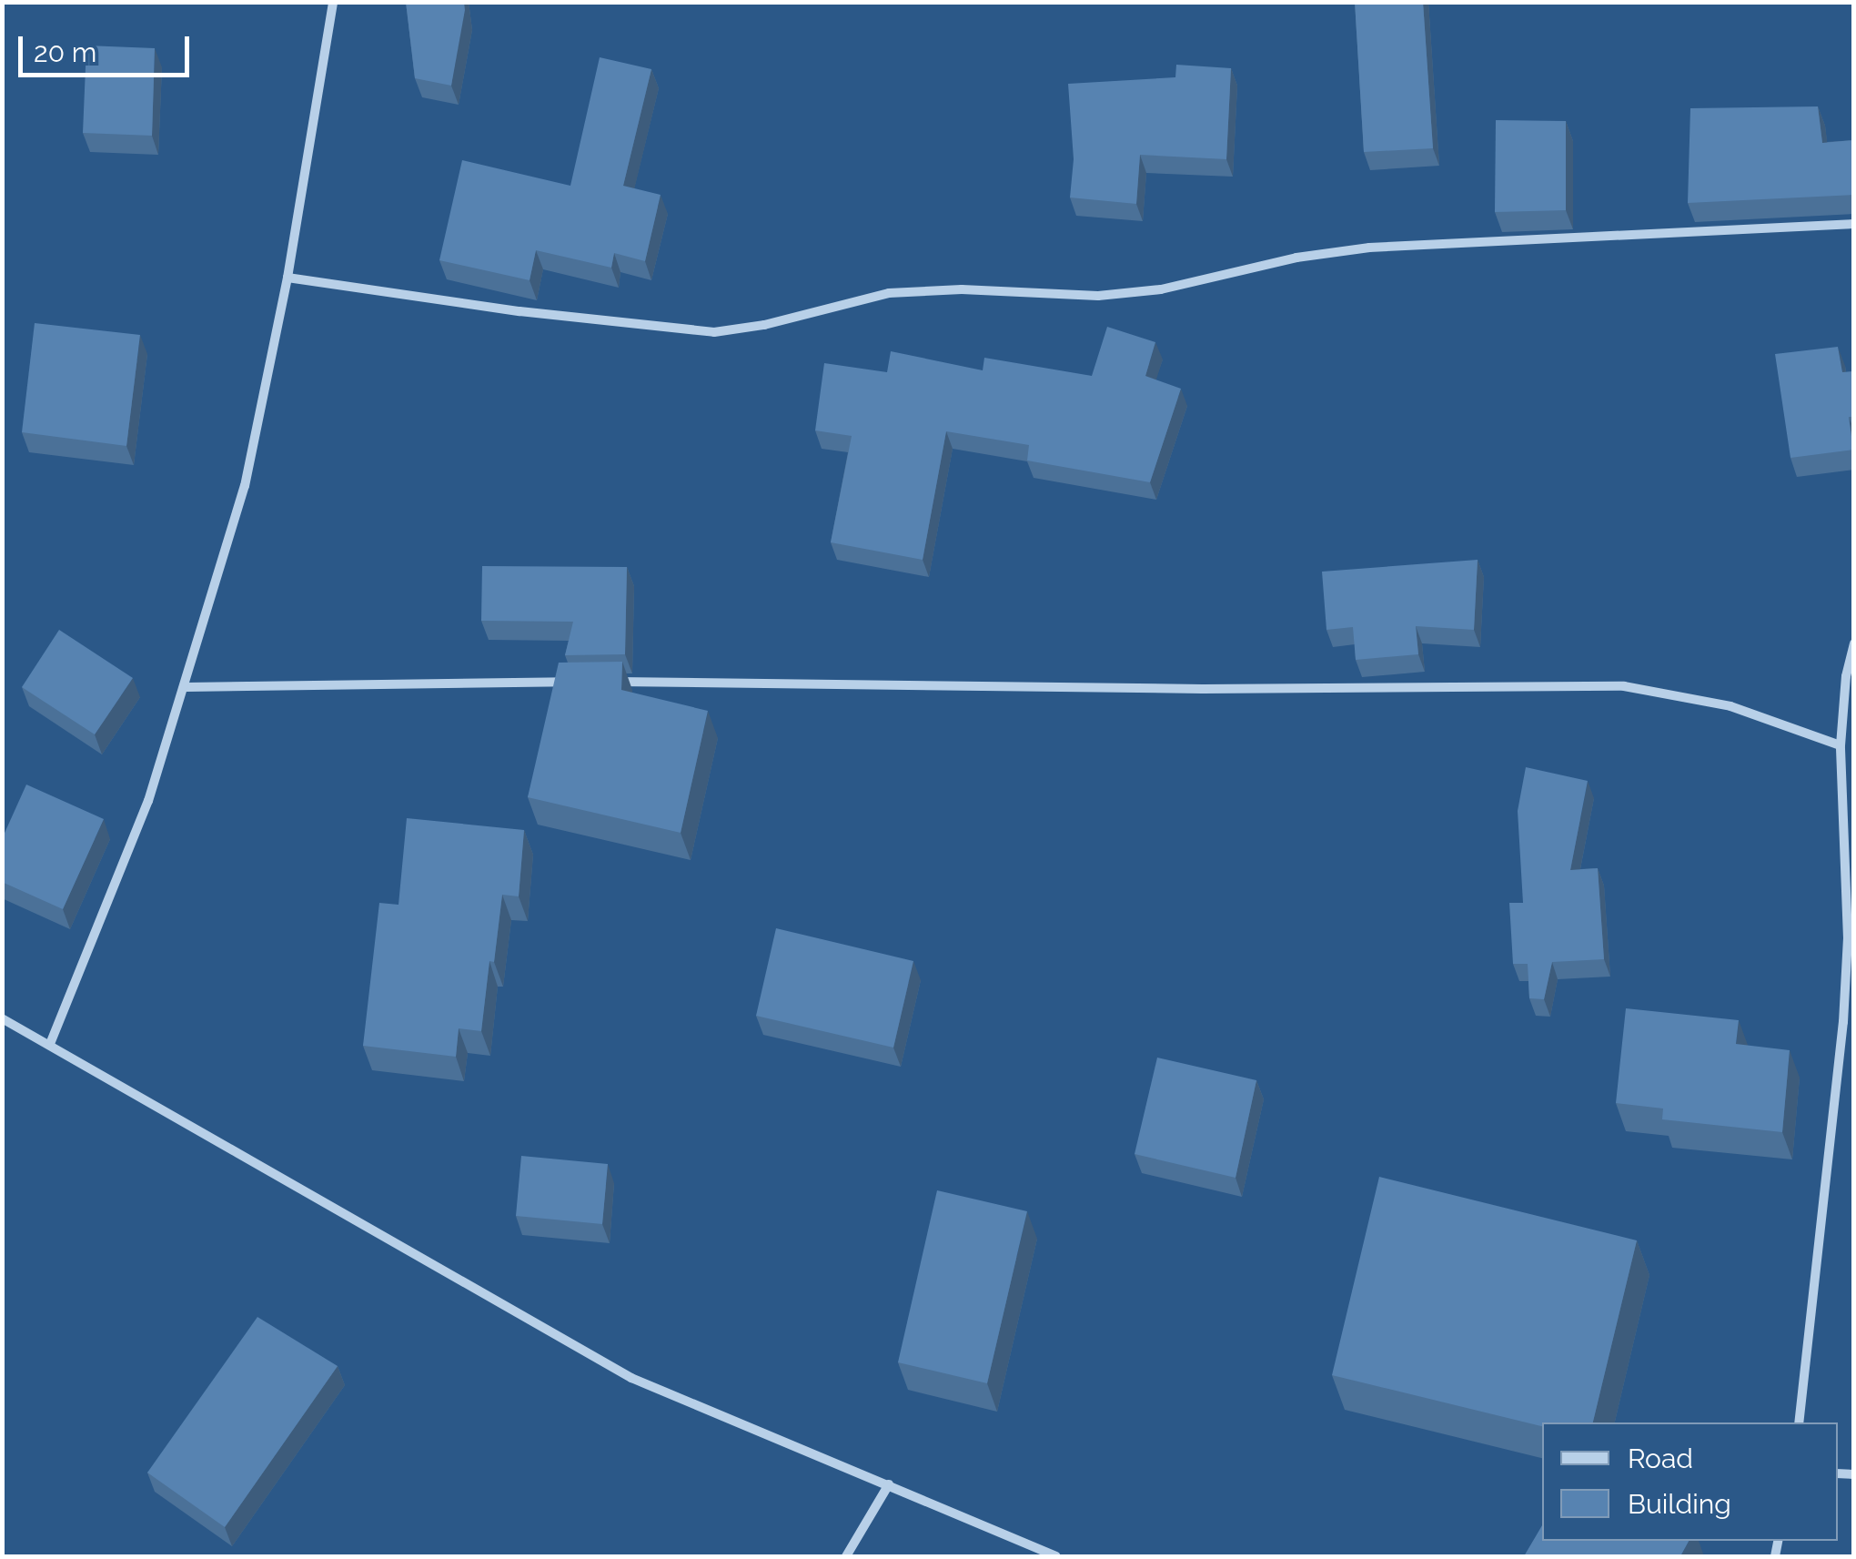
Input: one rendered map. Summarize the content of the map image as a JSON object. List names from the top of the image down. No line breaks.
{"legend":["Road","Building"],"scale_bar":"20 m"}
